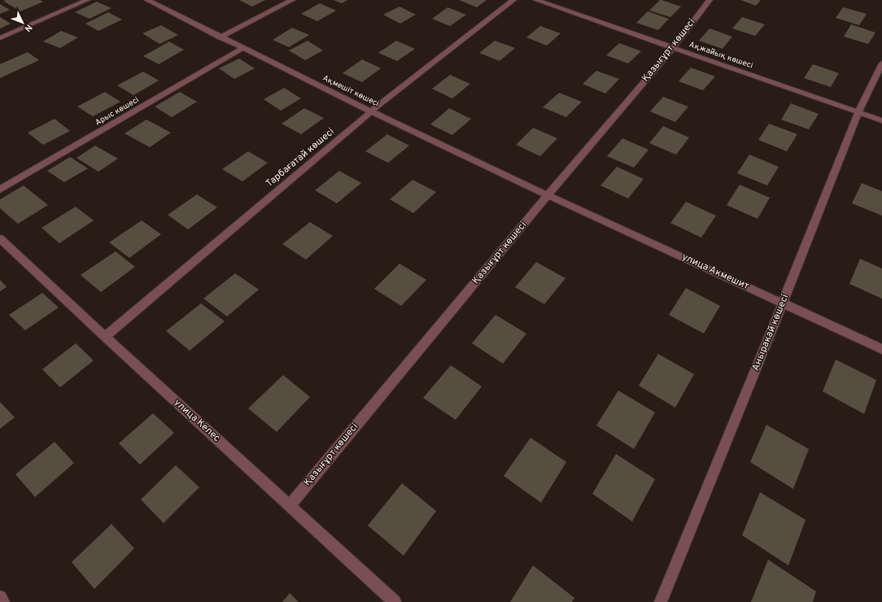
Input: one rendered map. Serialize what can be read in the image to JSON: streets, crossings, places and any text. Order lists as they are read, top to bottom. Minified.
{"streets":{"street":["Қазығұрт көшесі","Ақжайық көшесі","Ақмешіт көшесі","Арыс көшесі","Тарбағатай көшесі","улица Акмешит","Аныракай көшесі","улица Келеc"]},"crossings":[["Қазығұрт көшесі","Ақжайық көшесі"],["Қазығұрт көшесі","Ақмешіт көшесі"],["Қазығұрт көшесі","улица Акмешит"],["Қазығұрт көшесі","улица Келеc"],["Ақжайық көшесі","Аныракай көшесі"],["Ақмешіт көшесі","Арыс көшесі"],["Ақмешіт көшесі","Тарбағатай көшесі"],["Ақмешіт көшесі","улица Акмешит"],["Тарбағатай көшесі","улица Келеc"],["улица Акмешит","Аныракай көшесі"]],"north":"bottom right"}
